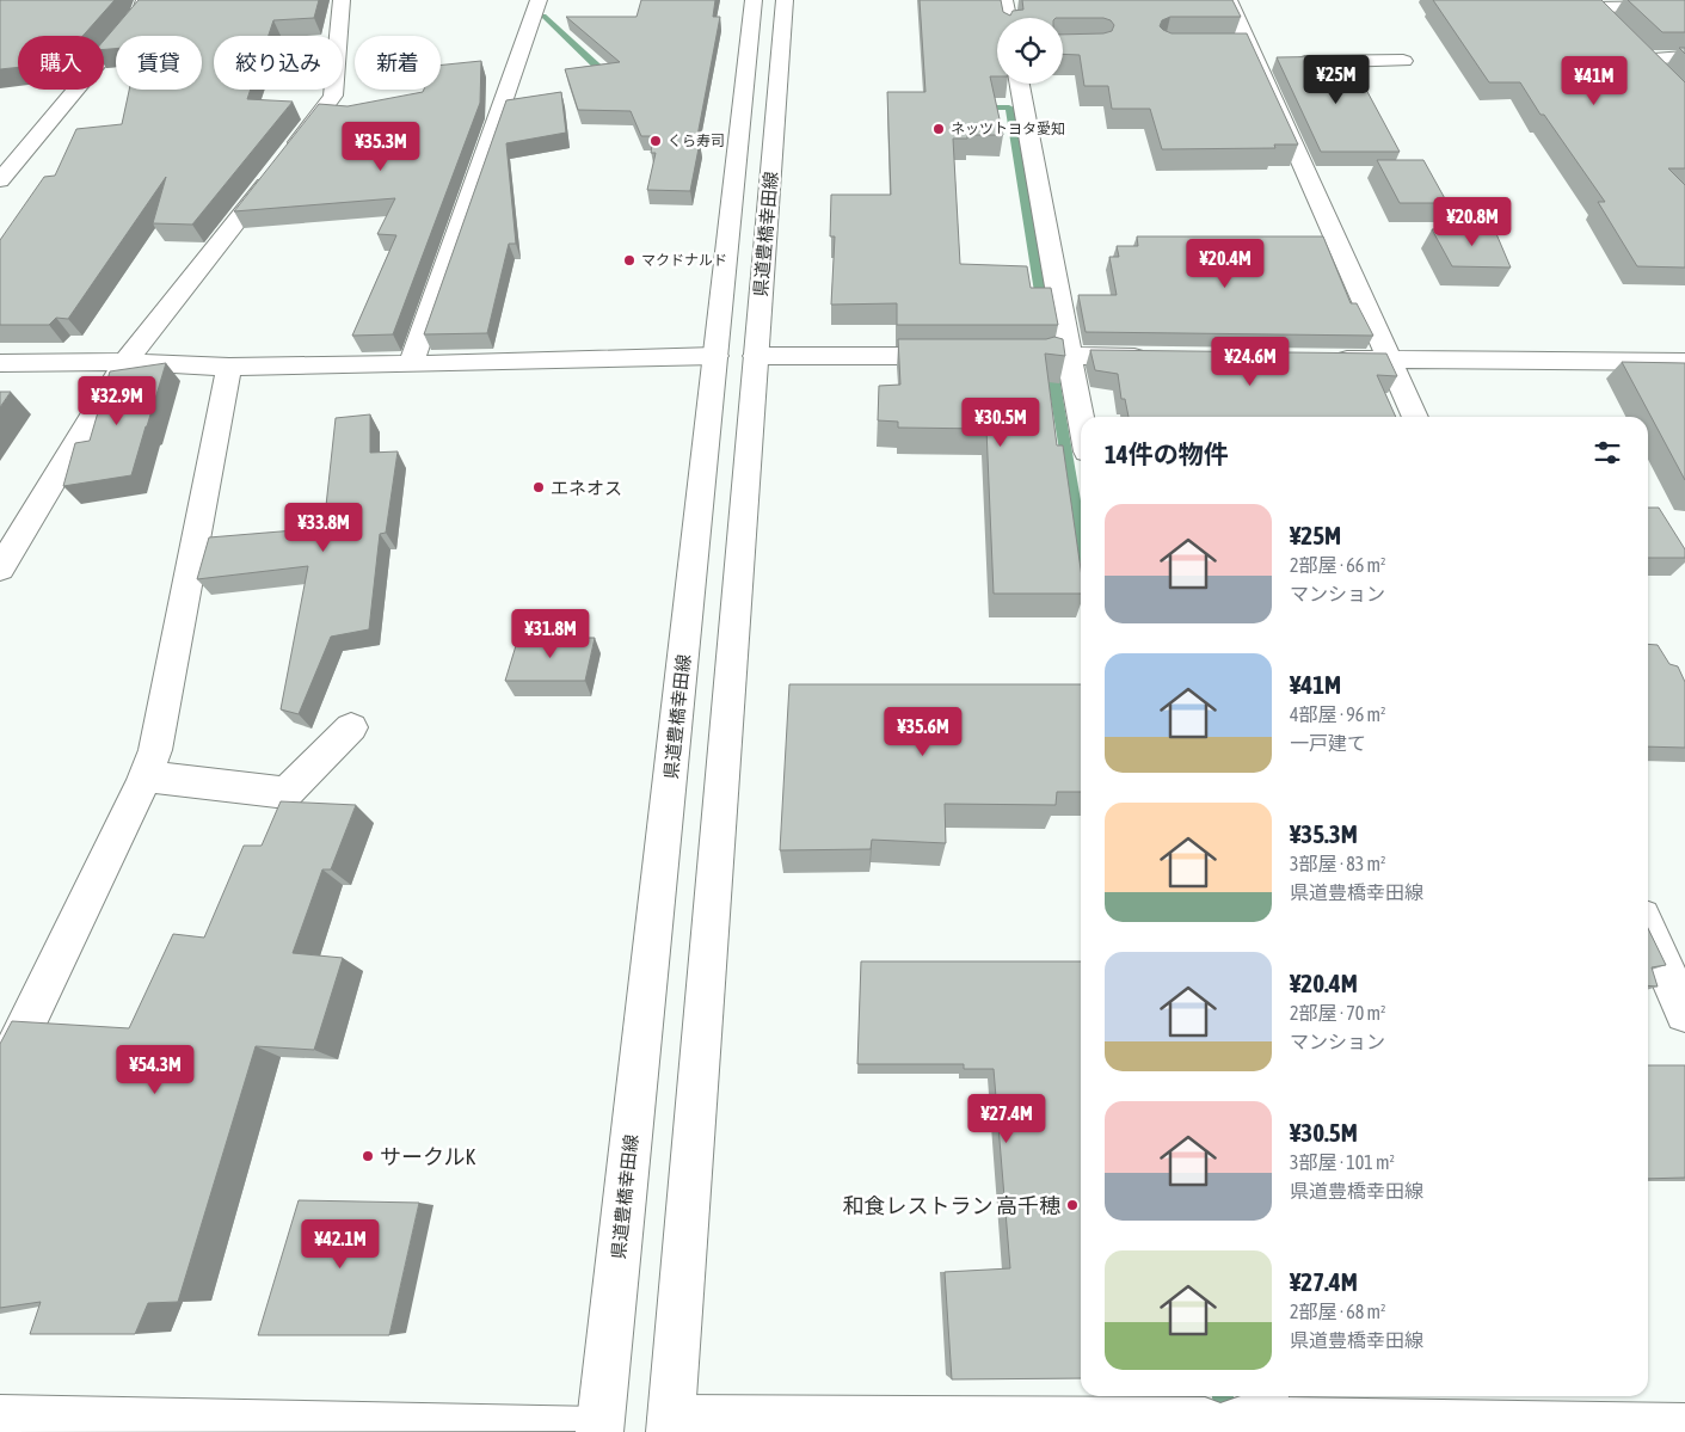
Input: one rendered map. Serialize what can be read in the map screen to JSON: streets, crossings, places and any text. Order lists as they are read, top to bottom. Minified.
{"streets":{"street":["県道豊橋幸田線"]},"places":["ネッツトヨタ愛知","くら寿司","マクドナルド","エネオス","サークルK","和食レストラン 高千穂"],"page":{"chip":["購入","賃貸","絞り込み","新着"],"price":["¥25M","¥41M","¥35.3M","¥20.8M","¥20.4M","¥24.6M","¥32.9M","¥30.5M","¥33.8M","¥31.8M","¥35.6M","¥54.3M","¥27.4M","¥42.1M"],"heading":"14件の物件","list":[{"name":"¥25M","note":"2部屋 · 66 m² · マンション"},{"name":"¥41M","note":"4部屋 · 96 m² · 一戸建て"},{"name":"¥35.3M","note":"3部屋 · 83 m² · 県道豊橋幸田線"},{"name":"¥20.4M","note":"2部屋 · 70 m² · マンション"},{"name":"¥30.5M","note":"3部屋 · 101 m² · 県道豊橋幸田線"},{"name":"¥27.4M","note":"2部屋 · 68 m² · 県道豊橋幸田線"}]}}
